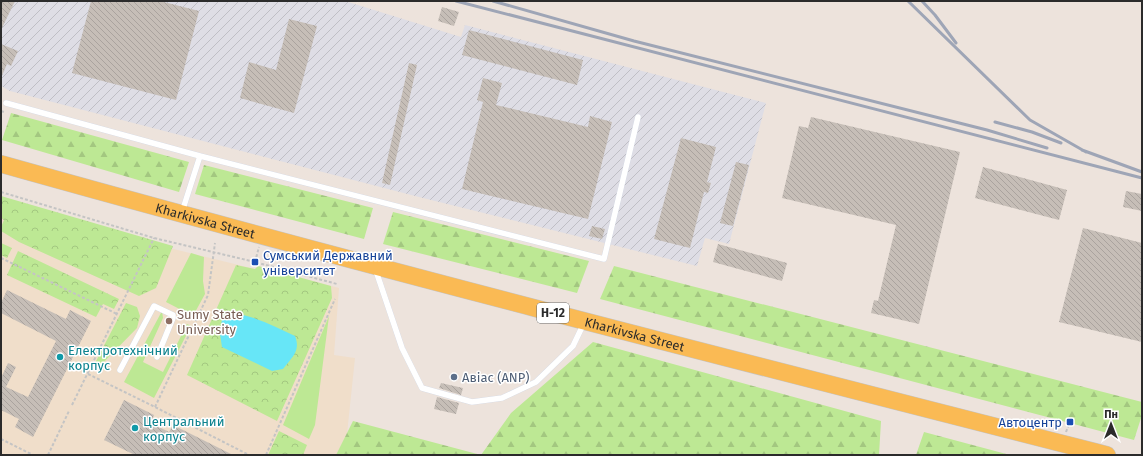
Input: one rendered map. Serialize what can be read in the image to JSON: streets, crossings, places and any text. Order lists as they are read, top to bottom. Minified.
{"streets":{"main road":["Kharkivska Street","Н-12"]},"places":{"transit":["Сумський Державний університет","Автоцентр"],"other":["Sumy State University","Електротехнічний корпус","Авіас (ANP)","Центральний корпус"]},"north":"top"}
